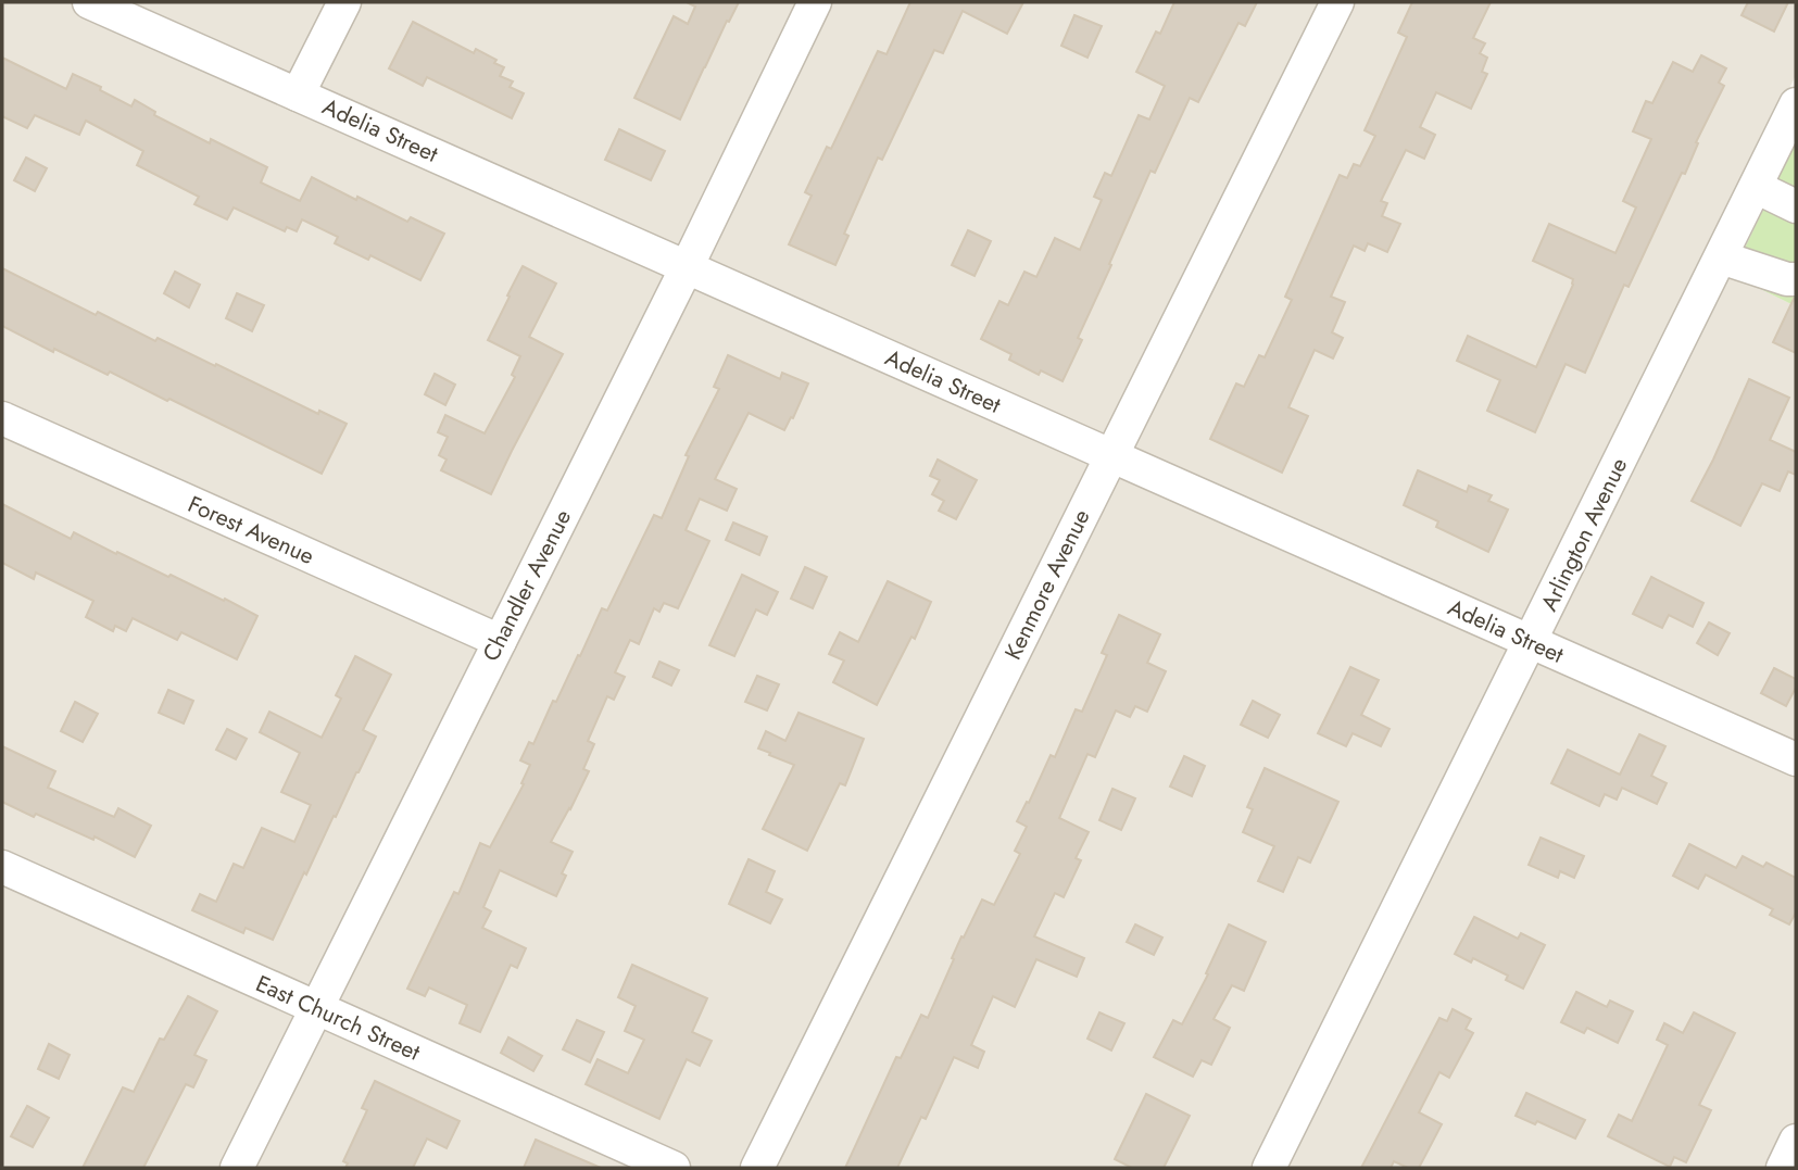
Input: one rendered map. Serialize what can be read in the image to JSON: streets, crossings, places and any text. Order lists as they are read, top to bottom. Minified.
{"streets":{"street":["Adelia Street","Forest Avenue","Arlington Avenue","Kenmore Avenue","Chandler Avenue","East Church Street"]},"crossings":[["Adelia Street","Arlington Avenue"],["Adelia Street","Kenmore Avenue"],["Adelia Street","Chandler Avenue"],["Forest Avenue","Chandler Avenue"],["Chandler Avenue","East Church Street"]]}
